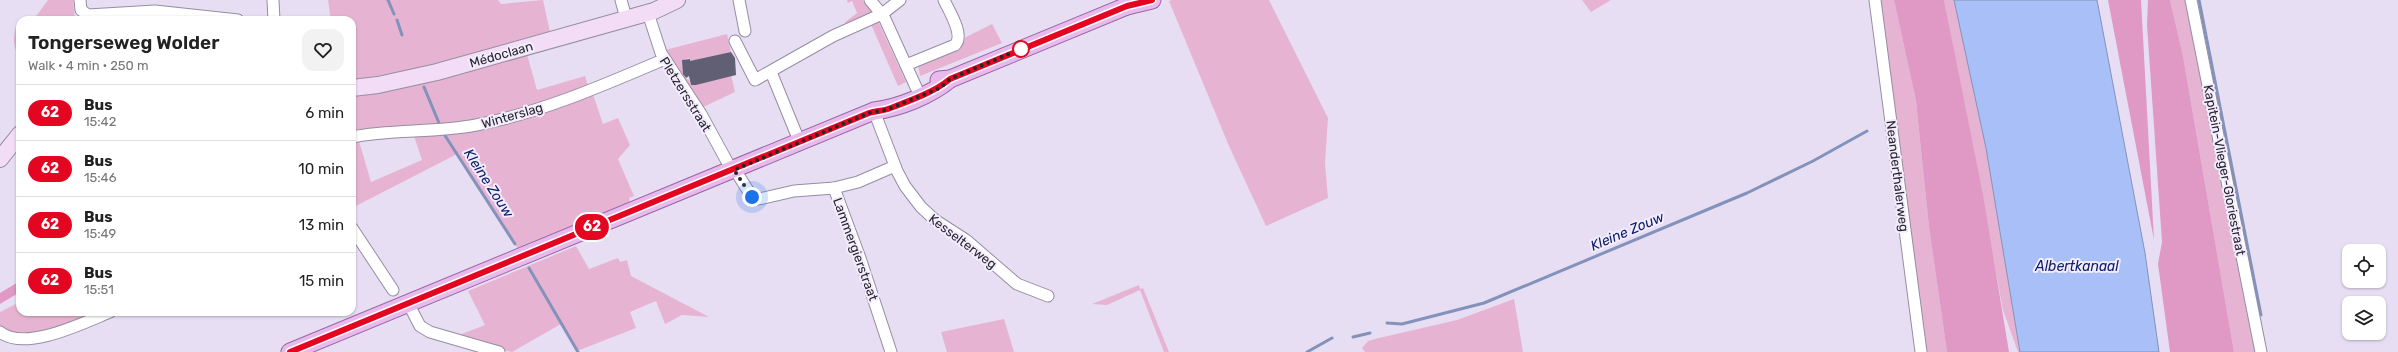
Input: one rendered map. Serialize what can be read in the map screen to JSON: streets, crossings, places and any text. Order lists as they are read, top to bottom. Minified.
{"streets":{"street":["Médoclaan","Pletzersstraat","Winterslag","Kapitein-Vlieger-Gloriestraat","Neanderthalerweg","Kesselterweg","Lammergierstraat"]},"crossings":[["Médoclaan","Pletzersstraat"],["Pletzersstraat","Winterslag"],["Pletzersstraat","Lammergierstraat"]],"water":["Kleine Zouw","Albertkanaal"],"lines":["bus line 62"],"page":{"on_map":"62","heading":["Tongerseweg Wolder","Walk · 4 min · 250 m"],"list":[{"mark":"62","name":"Bus","note":"15:42","value":"6 min"},{"mark":"62","name":"Bus","note":"15:46","value":"10 min"},{"mark":"62","name":"Bus","note":"15:49","value":"13 min"},{"mark":"62","name":"Bus","note":"15:51","value":"15 min"}]}}
